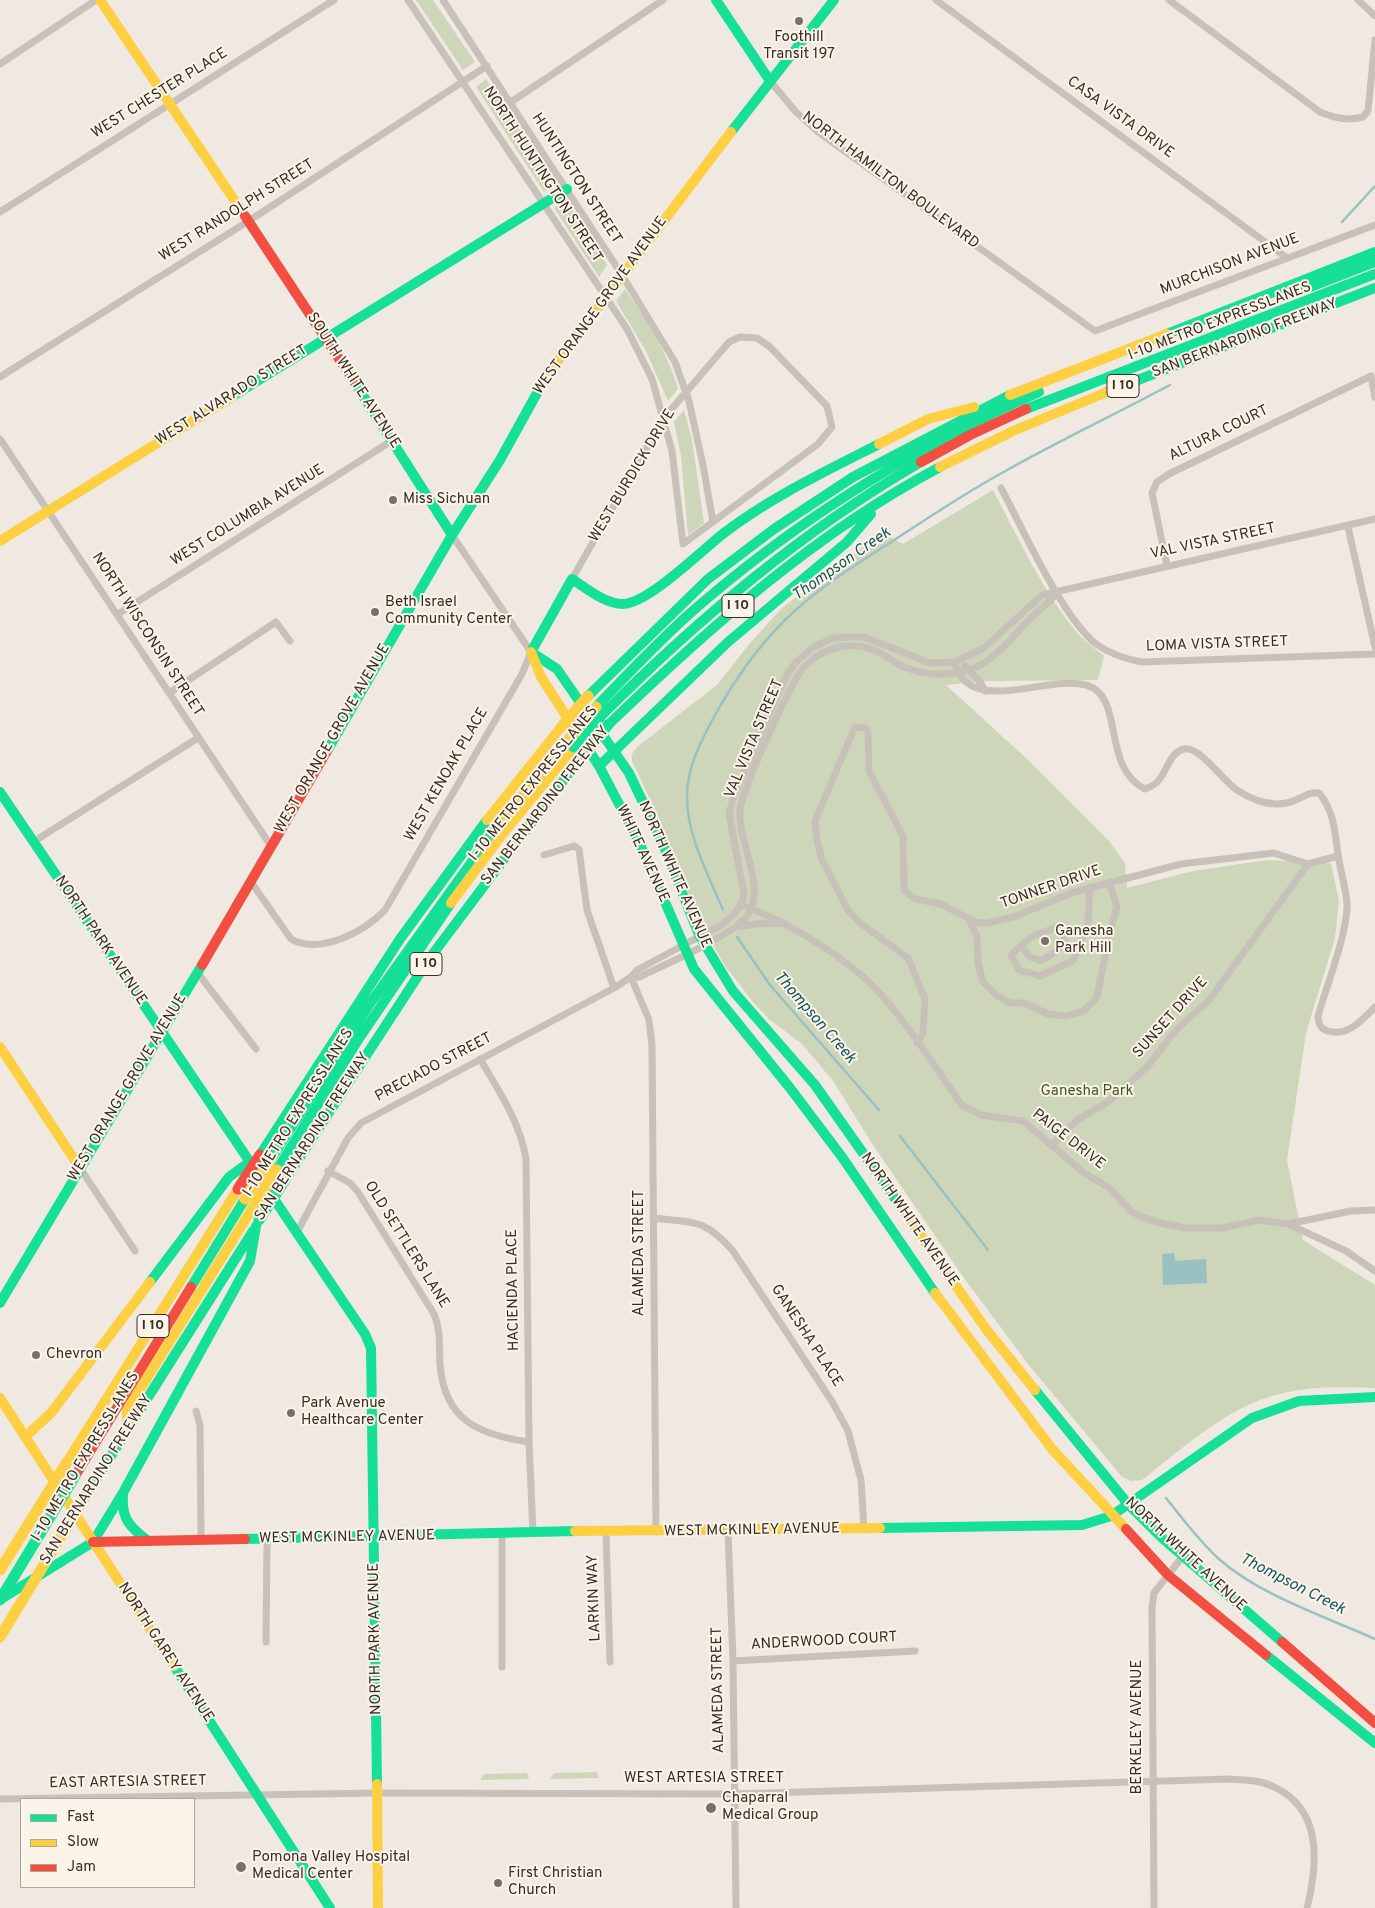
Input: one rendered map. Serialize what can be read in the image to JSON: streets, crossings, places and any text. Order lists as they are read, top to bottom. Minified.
{"streets":{"main road":["NORTH HAMILTON BOULEVARD","WEST ORANGE GROVE AVENUE","I-10 METRO EXPRESSLANES","SAN BERNARDINO FREEWAY","SOUTH WHITE AVENUE","I 10","WEST ALVARADO STREET","WEST BURDICK DRIVE","WHITE AVENUE","NORTH WHITE AVENUE","NORTH PARK AVENUE","WEST MCKINLEY AVENUE","NORTH GAREY AVENUE"],"street":["WEST CHESTER PLACE","CASA VISTA DRIVE","NORTH HUNTINGTON STREET","HUNTINGTON STREET","WEST RANDOLPH STREET","MURCHISON AVENUE","ALTURA COURT","WEST COLUMBIA AVENUE","VAL VISTA STREET","NORTH WISCONSIN STREET","LOMA VISTA STREET","WEST KENOAK PLACE","TONNER DRIVE","SUNSET DRIVE","PRECIADO STREET","PAIGE DRIVE","OLD SETTLERS LANE","ALAMEDA STREET","HACIENDA PLACE","GANESHA PLACE","LARKIN WAY","ANDERWOOD COURT","BERKELEY AVENUE","WEST ARTESIA STREET","EAST ARTESIA STREET"]},"crossings":[["WEST CHESTER PLACE","SOUTH WHITE AVENUE"],["CASA VISTA DRIVE","MURCHISON AVENUE"],["NORTH HUNTINGTON STREET","WEST RANDOLPH STREET"],["NORTH HUNTINGTON STREET","WEST ORANGE GROVE AVENUE"],["NORTH HUNTINGTON STREET","WEST ALVARADO STREET"],["NORTH HUNTINGTON STREET","WEST BURDICK DRIVE"],["HUNTINGTON STREET","WEST RANDOLPH STREET"],["HUNTINGTON STREET","WEST ORANGE GROVE AVENUE"],["HUNTINGTON STREET","WEST ALVARADO STREET"],["HUNTINGTON STREET","WEST BURDICK DRIVE"],["NORTH HAMILTON BOULEVARD","MURCHISON AVENUE"],["NORTH HAMILTON BOULEVARD","WEST ORANGE GROVE AVENUE"],["WEST RANDOLPH STREET","SOUTH WHITE AVENUE"],["WEST ORANGE GROVE AVENUE","SOUTH WHITE AVENUE"],["WEST ORANGE GROVE AVENUE","NORTH WISCONSIN STREET"],["WEST ORANGE GROVE AVENUE","WEST KENOAK PLACE"],["WEST ORANGE GROVE AVENUE","NORTH PARK AVENUE"],["I-10 METRO EXPRESSLANES","SAN BERNARDINO FREEWAY"],["I-10 METRO EXPRESSLANES","I 10"],["SOUTH WHITE AVENUE","WEST ALVARADO STREET"],["SOUTH WHITE AVENUE","WEST BURDICK DRIVE"],["SOUTH WHITE AVENUE","WEST COLUMBIA AVENUE"],["SOUTH WHITE AVENUE","WEST KENOAK PLACE"],["SOUTH WHITE AVENUE","WHITE AVENUE"],["SOUTH WHITE AVENUE","NORTH WHITE AVENUE"],["WEST ALVARADO STREET","NORTH WISCONSIN STREET"],["ALTURA COURT","VAL VISTA STREET"],["WEST BURDICK DRIVE","WEST KENOAK PLACE"],["WEST BURDICK DRIVE","NORTH WHITE AVENUE"],["WEST COLUMBIA AVENUE","NORTH WISCONSIN STREET"],["VAL VISTA STREET","LOMA VISTA STREET"],["VAL VISTA STREET","PAIGE DRIVE"],["WEST KENOAK PLACE","NORTH WHITE AVENUE"],["WHITE AVENUE","NORTH WHITE AVENUE"],["WHITE AVENUE","PRECIADO STREET"],["NORTH WHITE AVENUE","PRECIADO STREET"],["NORTH WHITE AVENUE","WEST MCKINLEY AVENUE"],["NORTH WHITE AVENUE","BERKELEY AVENUE"],["TONNER DRIVE","SUNSET DRIVE"],["TONNER DRIVE","PAIGE DRIVE"],["NORTH PARK AVENUE","PRECIADO STREET"],["NORTH PARK AVENUE","WEST MCKINLEY AVENUE"],["NORTH PARK AVENUE","WEST ARTESIA STREET"],["SUNSET DRIVE","PAIGE DRIVE"],["PRECIADO STREET","OLD SETTLERS LANE"],["PRECIADO STREET","ALAMEDA STREET"],["PRECIADO STREET","HACIENDA PLACE"],["OLD SETTLERS LANE","HACIENDA PLACE"],["ALAMEDA STREET","GANESHA PLACE"],["ALAMEDA STREET","WEST MCKINLEY AVENUE"],["ALAMEDA STREET","ANDERWOOD COURT"],["ALAMEDA STREET","WEST ARTESIA STREET"],["HACIENDA PLACE","WEST MCKINLEY AVENUE"],["GANESHA PLACE","WEST MCKINLEY AVENUE"],["WEST MCKINLEY AVENUE","LARKIN WAY"],["WEST MCKINLEY AVENUE","NORTH GAREY AVENUE"],["NORTH GAREY AVENUE","WEST ARTESIA STREET"],["NORTH GAREY AVENUE","EAST ARTESIA STREET"],["BERKELEY AVENUE","WEST ARTESIA STREET"],["WEST ARTESIA STREET","EAST ARTESIA STREET"]],"water":["Thompson Creek"],"parks":["Ganesha Park"],"places":["Foothill Transit 197","Miss Sichuan","Beth Israel Community Center","Ganesha Park Hill","Chevron","Park Avenue Healthcare Center","Chaparral Medical Group","Pomona Valley Hospital Medical Center","First Christian Church"],"legend":["Fast","Slow","Jam"]}
